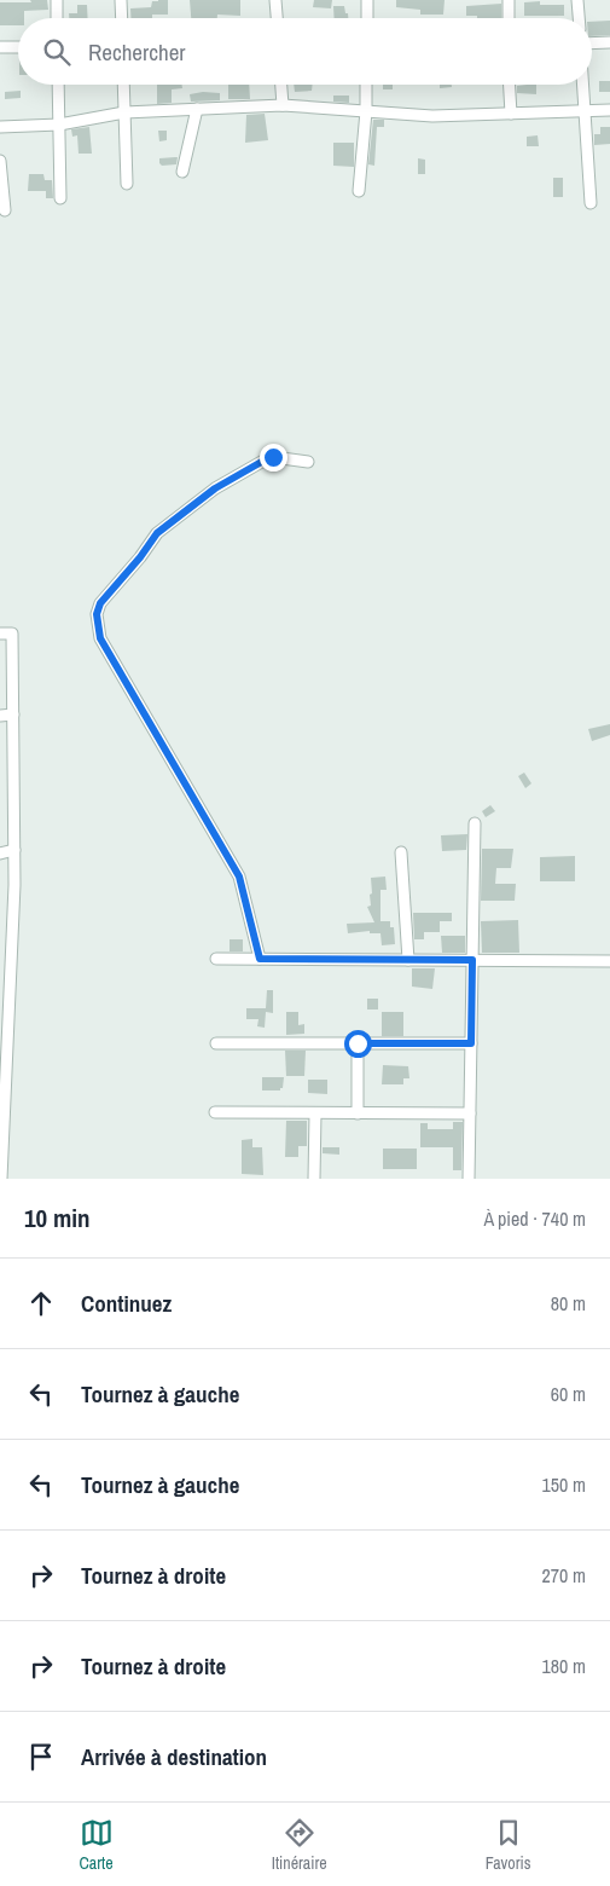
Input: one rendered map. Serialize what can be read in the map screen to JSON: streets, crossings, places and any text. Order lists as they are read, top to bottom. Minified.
{"page":{"search":"Rechercher","heading":["10 min","À pied · 740 m"],"list":[["Continuez","80 m"],["Tournez à gauche","60 m"],["Tournez à gauche","150 m"],["Tournez à droite","270 m"],["Tournez à droite","180 m"],"Arrivée à destination"],"nav":["Carte","Itinéraire","Favoris"]}}
